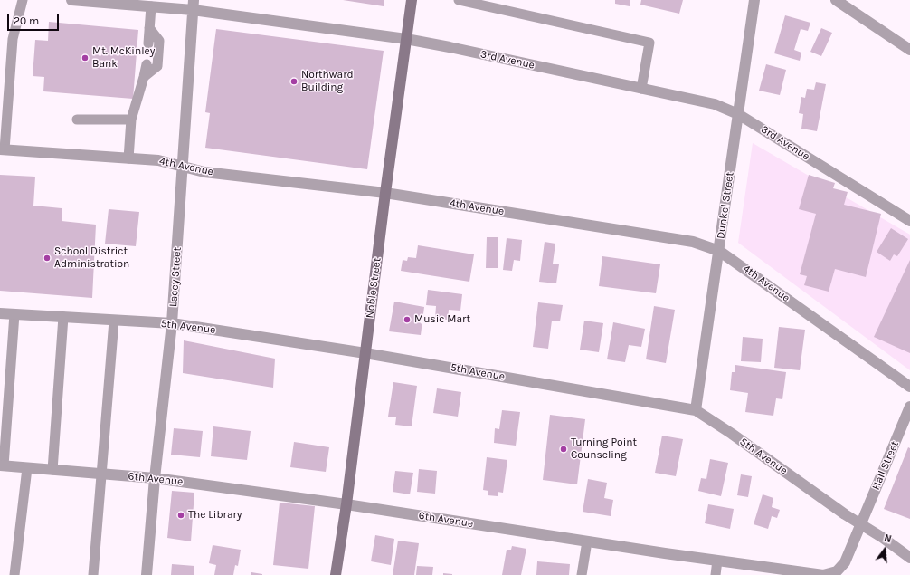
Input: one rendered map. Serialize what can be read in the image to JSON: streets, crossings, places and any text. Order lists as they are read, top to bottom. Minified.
{"streets":{"street":["3rd Avenue","4th Avenue","Dunkel Street","Lacey Street","Noble Street","5th Avenue","Hall Street","6th Avenue"]},"crossings":[["3rd Avenue","Dunkel Street"],["3rd Avenue","Lacey Street"],["3rd Avenue","Noble Street"],["4th Avenue","Dunkel Street"],["4th Avenue","Lacey Street"],["4th Avenue","Noble Street"],["Dunkel Street","5th Avenue"],["Lacey Street","5th Avenue"],["Lacey Street","6th Avenue"],["Noble Street","5th Avenue"],["Noble Street","6th Avenue"],["5th Avenue","Hall Street"],["5th Avenue","6th Avenue"],["Hall Street","6th Avenue"]],"places":["Mt. McKinley Bank","Northward Building","School District Administration","Music Mart","Turning Point Counseling","The Library"],"scale_bar":"20 m","north":"top"}
